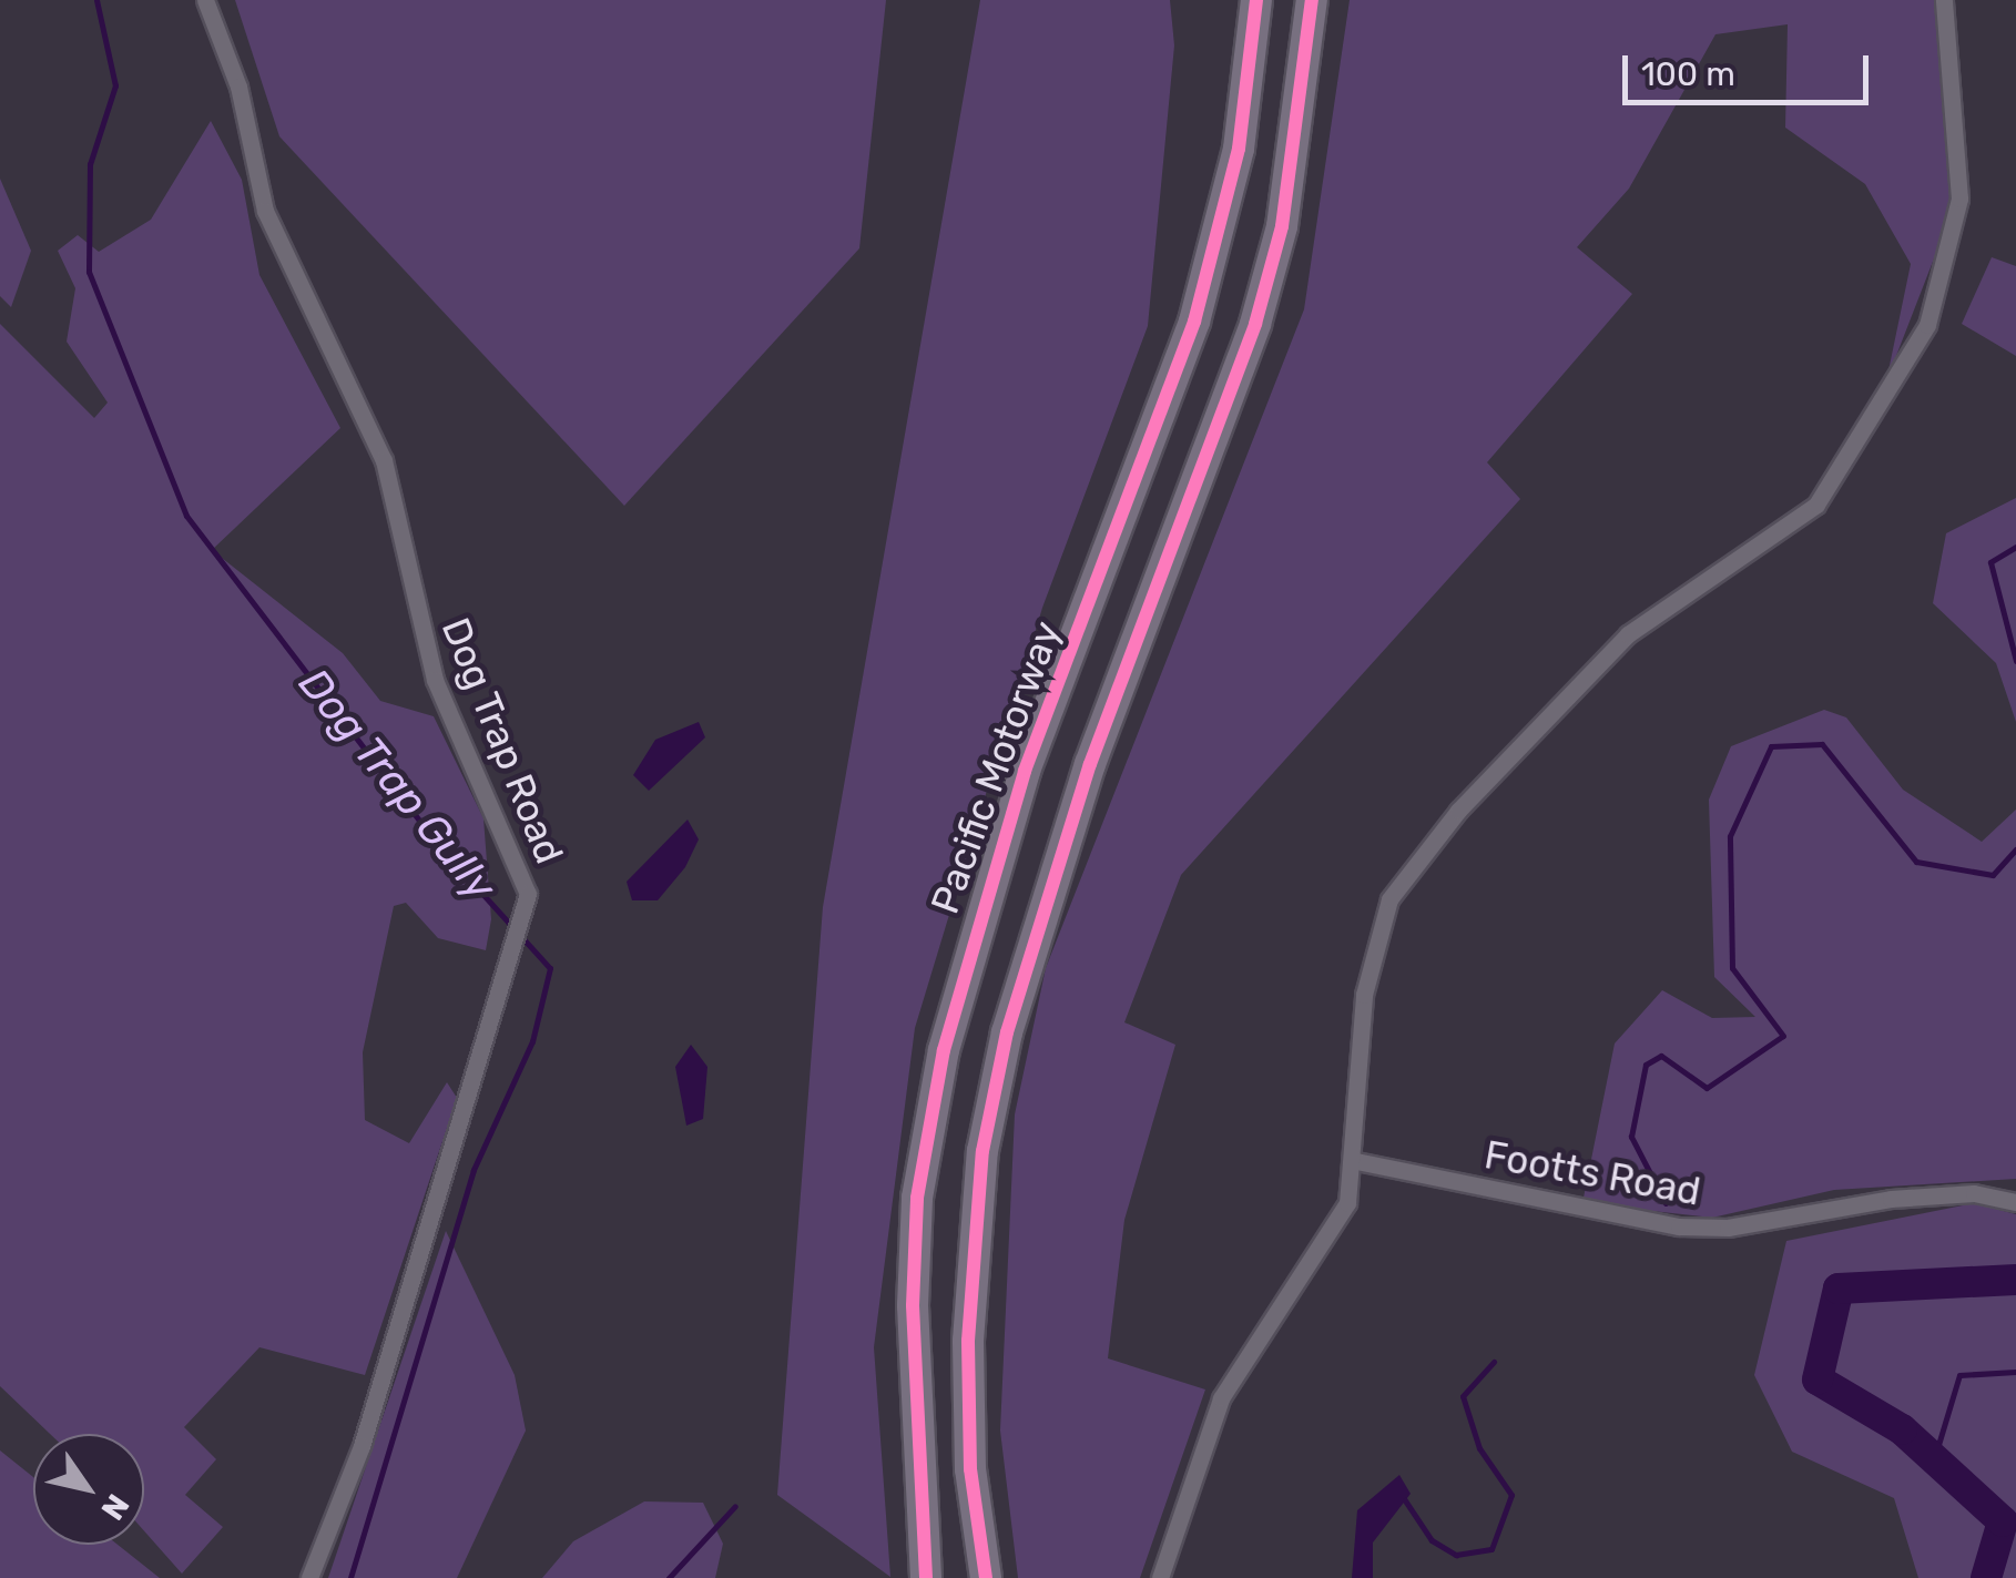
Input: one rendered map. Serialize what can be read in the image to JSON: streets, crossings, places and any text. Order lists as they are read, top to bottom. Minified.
{"streets":{"highway":["Pacific Motorway"],"street":["Dog Trap Road","Footts Road"]},"water":["Dog Trap Gully"],"scale_bar":"100 m","north":"bottom right"}
